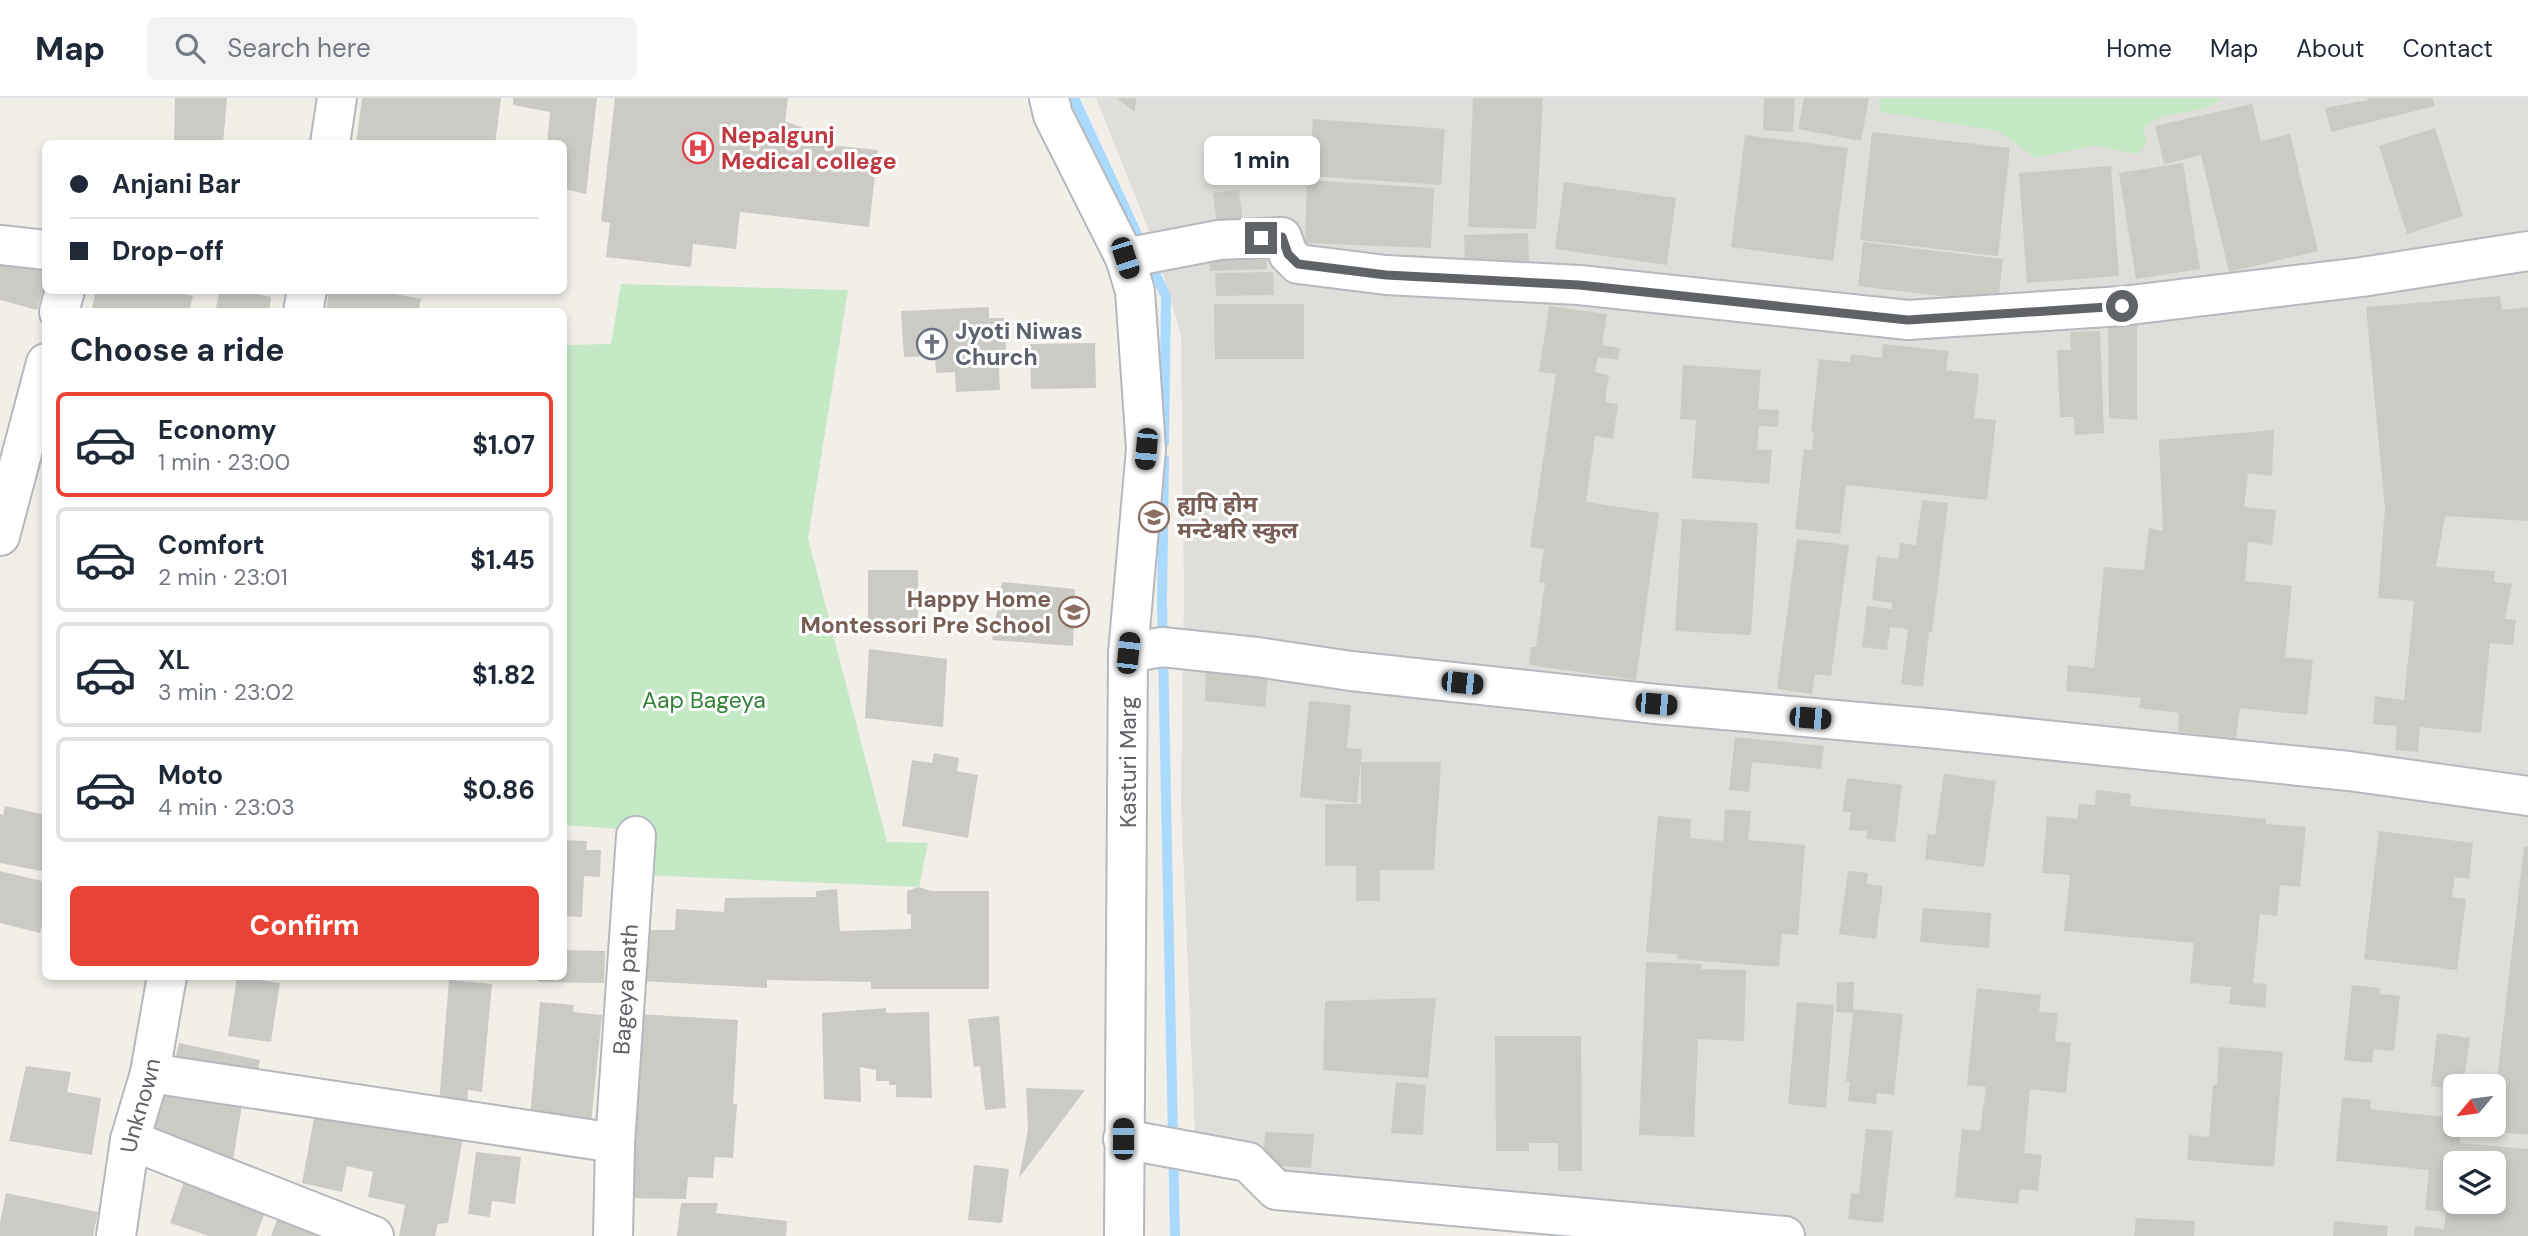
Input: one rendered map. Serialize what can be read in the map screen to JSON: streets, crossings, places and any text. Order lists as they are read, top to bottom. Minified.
{"streets":{"street":["Kasturi Marg","Bageya path","Unknown"]},"parks":["Aap Bageya"],"places":{"hospital":["Nepalgunj Medical college"],"church":["Jyoti Niwas Church"],"school or university":["ह्यपि हाेम मन्टेश्वरि स्कुल","Happy Home Montessori Pre School"]},"north":"bottom left","page":{"header":"Map","search":"Search here","nav":["Home","Map","About","Contact"],"bubble":"1 min","banner":["Anjani Bar","Drop-off"],"heading":"Choose a ride","list":[{"name":"Economy","note":"1 min · 23:00","value":"$1.07"},{"name":"Comfort","note":"2 min · 23:01","value":"$1.45"},{"name":"XL","note":"3 min · 23:02","value":"$1.82"},{"name":"Moto","note":"4 min · 23:03","value":"$0.86"}],"buttons":"Confirm"}}
